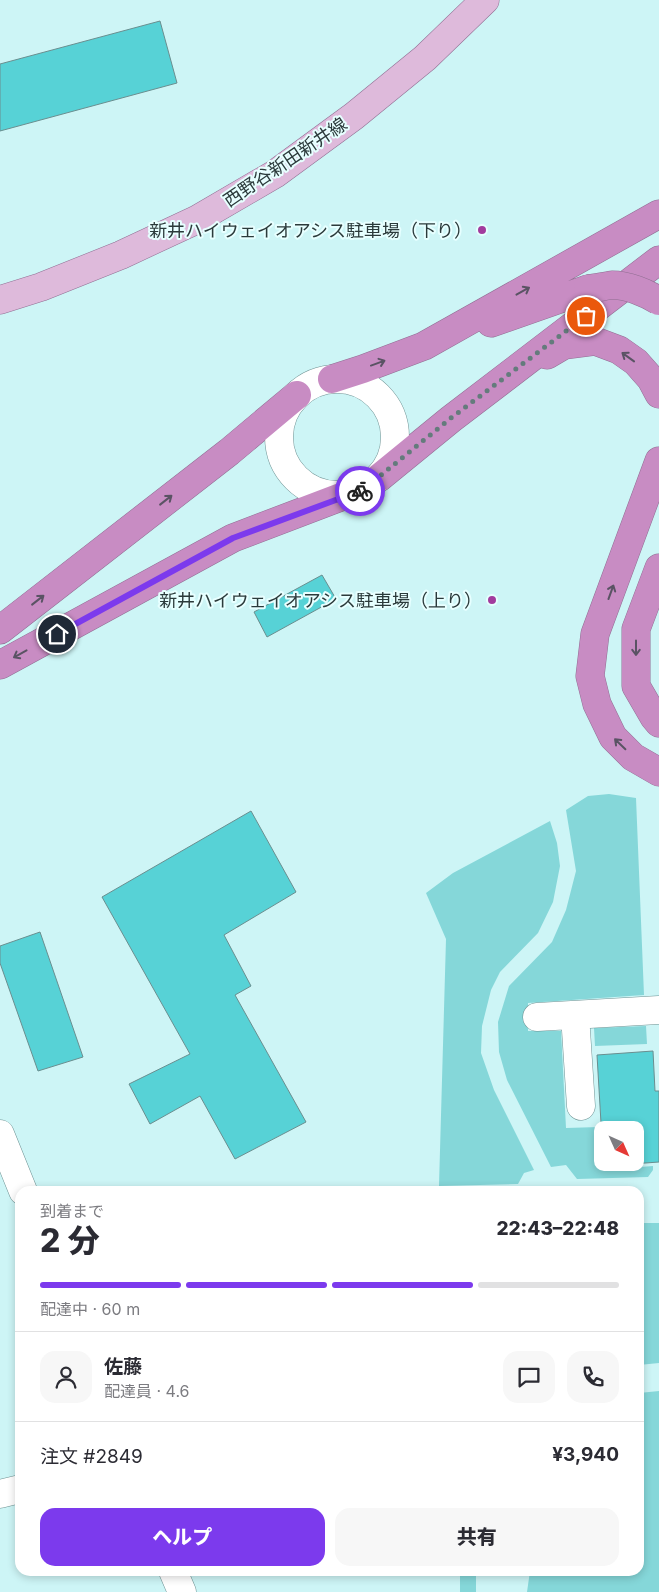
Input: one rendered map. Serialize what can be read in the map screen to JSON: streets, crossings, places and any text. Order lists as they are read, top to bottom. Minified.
{"streets":{"main road":["西野谷新田新井線"]},"places":["新井ハイウェイオアシス駐車場（下り）","新井ハイウェイオアシス駐車場（上り）"],"north":"bottom right","page":{"heading":["2 分","到着まで","22:43–22:48"],"panel":["佐藤","配達員 · 4.6","注文 #2849","¥3,940"],"bar":"配達中 · 60 m","buttons":["ヘルプ","共有"]}}
